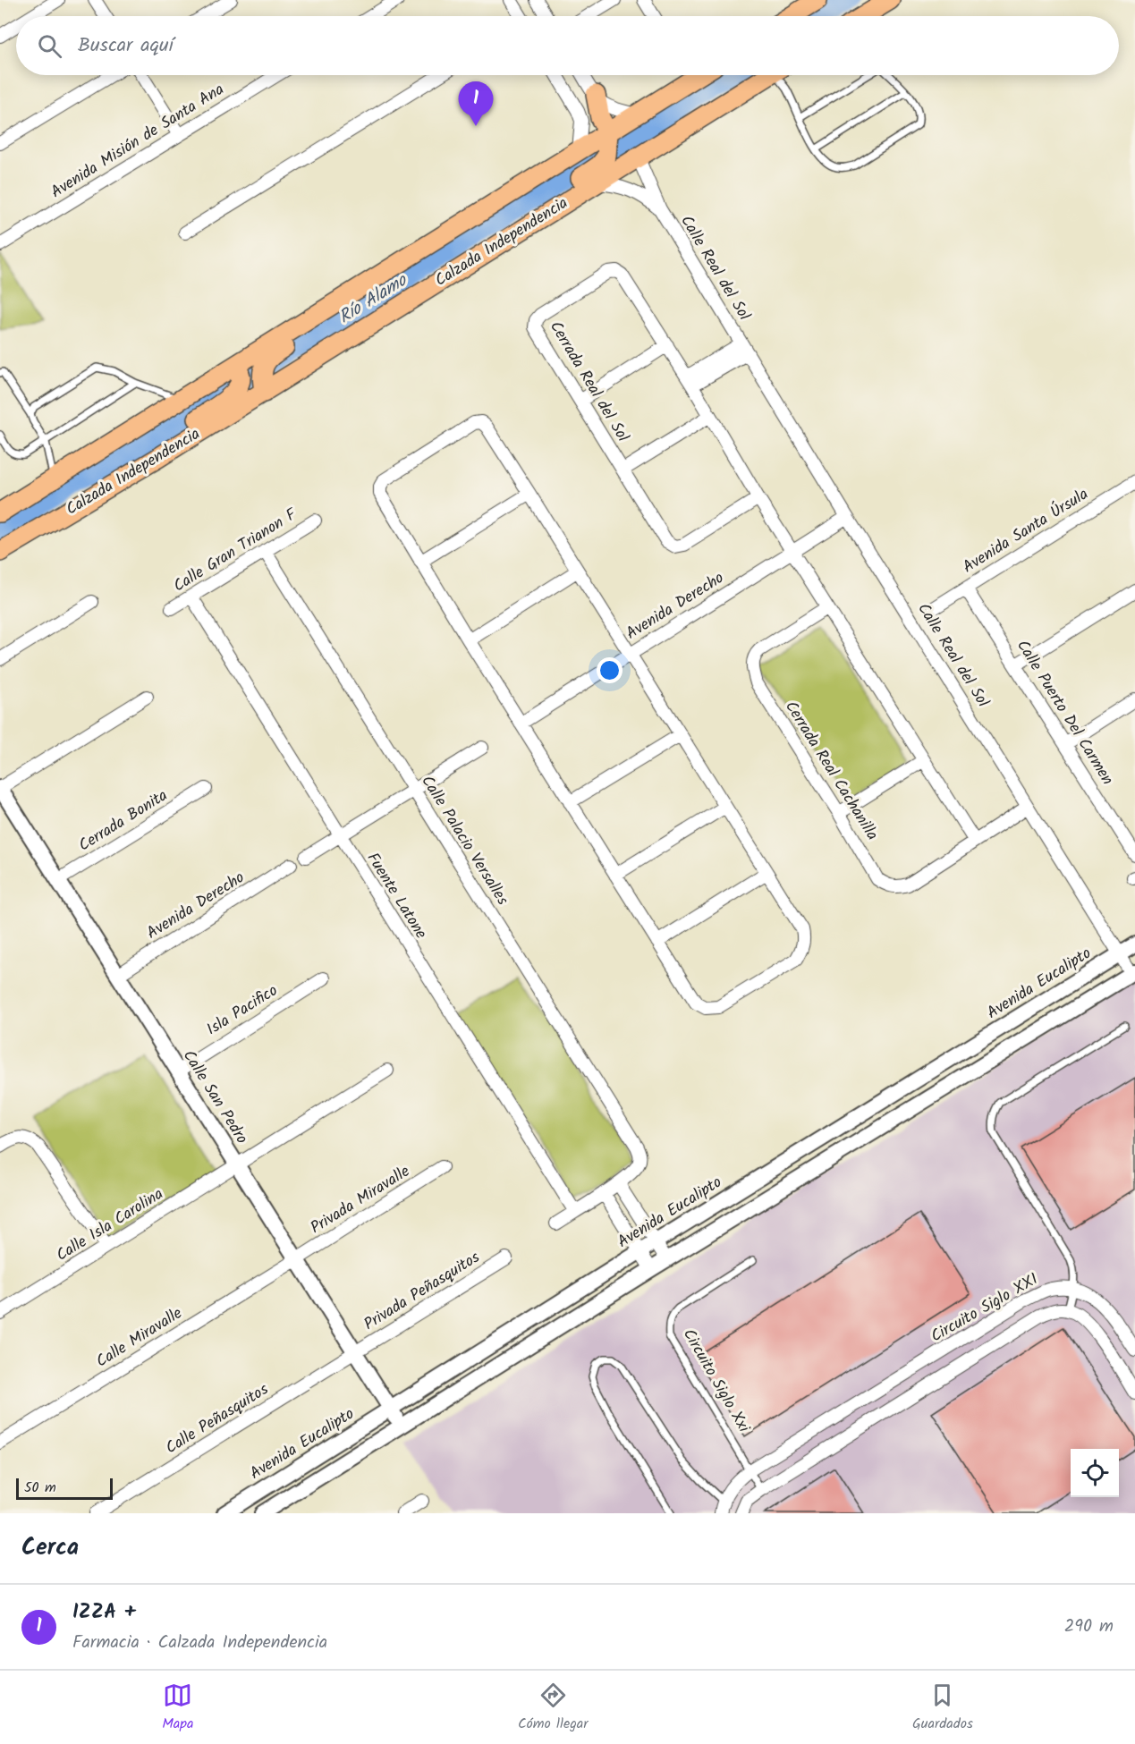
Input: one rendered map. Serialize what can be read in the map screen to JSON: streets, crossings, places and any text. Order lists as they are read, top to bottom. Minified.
{"streets":{"main road":["Calzada Independencia"],"street":["Avenida Misión de Santa Ana","Calle Real del Sol","Cerrada Real del Sol","Avenida Santa Úrsula","Calle Gran Trianon F","Avenida Derecho","Calle Puerto Del Carmen","Cerrada Real Cachanilla","Cerrada Bonita","Calle Palacio Versalles","Fuente Latone","Avenida Eucalipto","Isla Pacifico","Calle San Pedro","Privada Miravalle","Calle Isla Carolina","Privada Peñasquitos","Circuito Siglo XXI","Calle Miravalle","Calle Peñasquitos"],"lane":["Circuito Siglo Xxi"]},"crossings":[["Calzada Independencia","Calle Real del Sol"],["Calle Real del Sol","Cerrada Real del Sol"],["Calle Real del Sol","Avenida Derecho"],["Calle Real del Sol","Cerrada Real Cachanilla"],["Calle Real del Sol","Avenida Eucalipto"],["Cerrada Real del Sol","Avenida Derecho"],["Avenida Santa Úrsula","Calle Puerto Del Carmen"],["Calle Gran Trianon F","Calle Palacio Versalles"],["Calle Gran Trianon F","Fuente Latone"],["Avenida Derecho","Calle San Pedro"],["Cerrada Bonita","Calle San Pedro"],["Avenida Eucalipto","Calle San Pedro"],["Isla Pacifico","Calle San Pedro"],["Calle San Pedro","Privada Miravalle"],["Calle San Pedro","Calle Isla Carolina"],["Calle San Pedro","Privada Peñasquitos"],["Calle San Pedro","Calle Miravalle"],["Calle San Pedro","Calle Peñasquitos"],["Privada Miravalle","Calle Miravalle"],["Privada Peñasquitos","Calle Peñasquitos"],["Circuito Siglo XXI","Circuito Siglo Xxi"]],"water":["Río Alamo"],"scale_bar":"50 m","page":{"search":"Buscar aquí","pins":"1","scale":"50 m","heading":"Cerca","list":[{"mark":"1","name":"IZZA +","note":"Farmacia · Calzada Independencia","value":"290 m"}],"nav":["Mapa","Cómo llegar","Guardados"]}}
